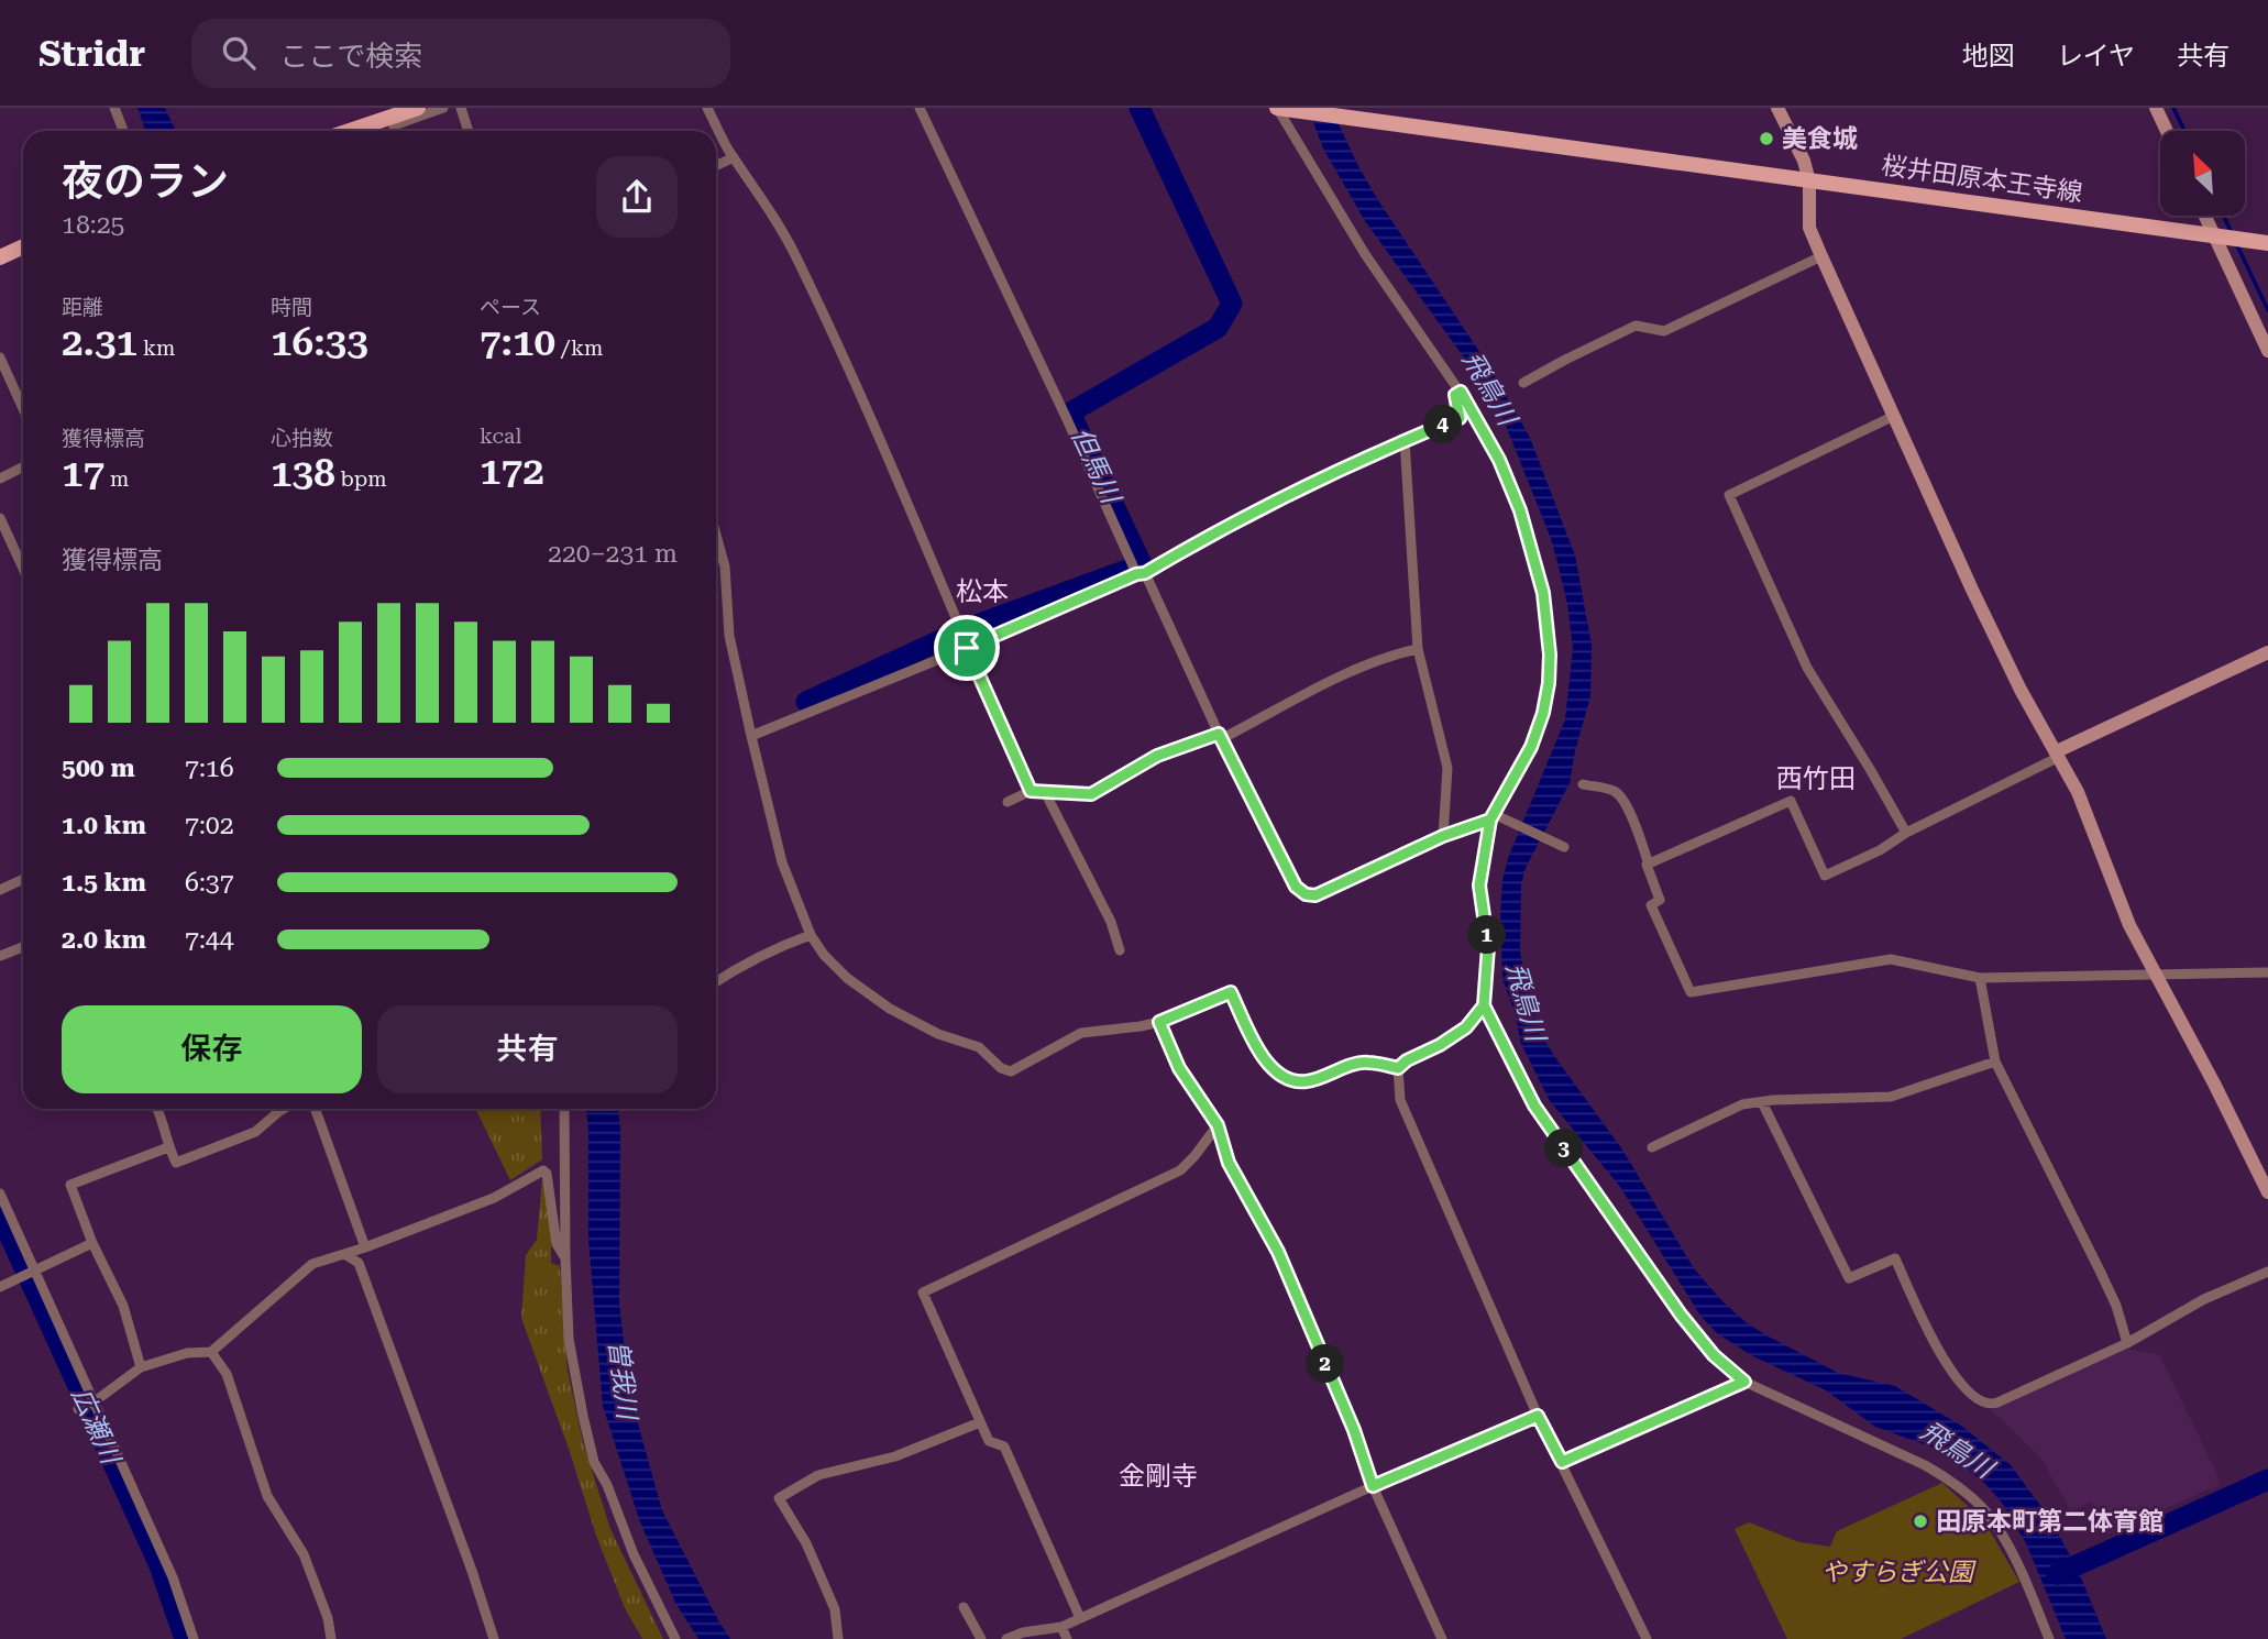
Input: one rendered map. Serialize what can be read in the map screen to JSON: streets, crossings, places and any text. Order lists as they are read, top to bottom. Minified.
{"streets":{"main road":["桜井田原本王寺線"]},"districts":["松本","西竹田","金剛寺"],"water":["飛鳥川","但馬川","曽我川","広瀬川"],"parks":["やすらぎ公園"],"places":["美食城","田原本町第二体育館"],"north":"top left","page":{"header":"Stridr","search":"ここで検索","nav":["地図","レイヤ","共有"],"heading":["夜のラン","18:25"],"stats":[["距離","2.31 km"],["時間","16:33"],["ペース","7:10 /km"],["獲得標高","17 m"],["心拍数","138 bpm"],["kcal","172"]],"pins":["4","1","3","2"],"chart":["獲得標高","220–231 m"],"list":[{"name":"500 m","note":"7:16"},{"name":"1.0 km","note":"7:02"},{"name":"1.5 km","note":"6:37"},{"name":"2.0 km","note":"7:44"}],"buttons":["保存","共有"]}}
